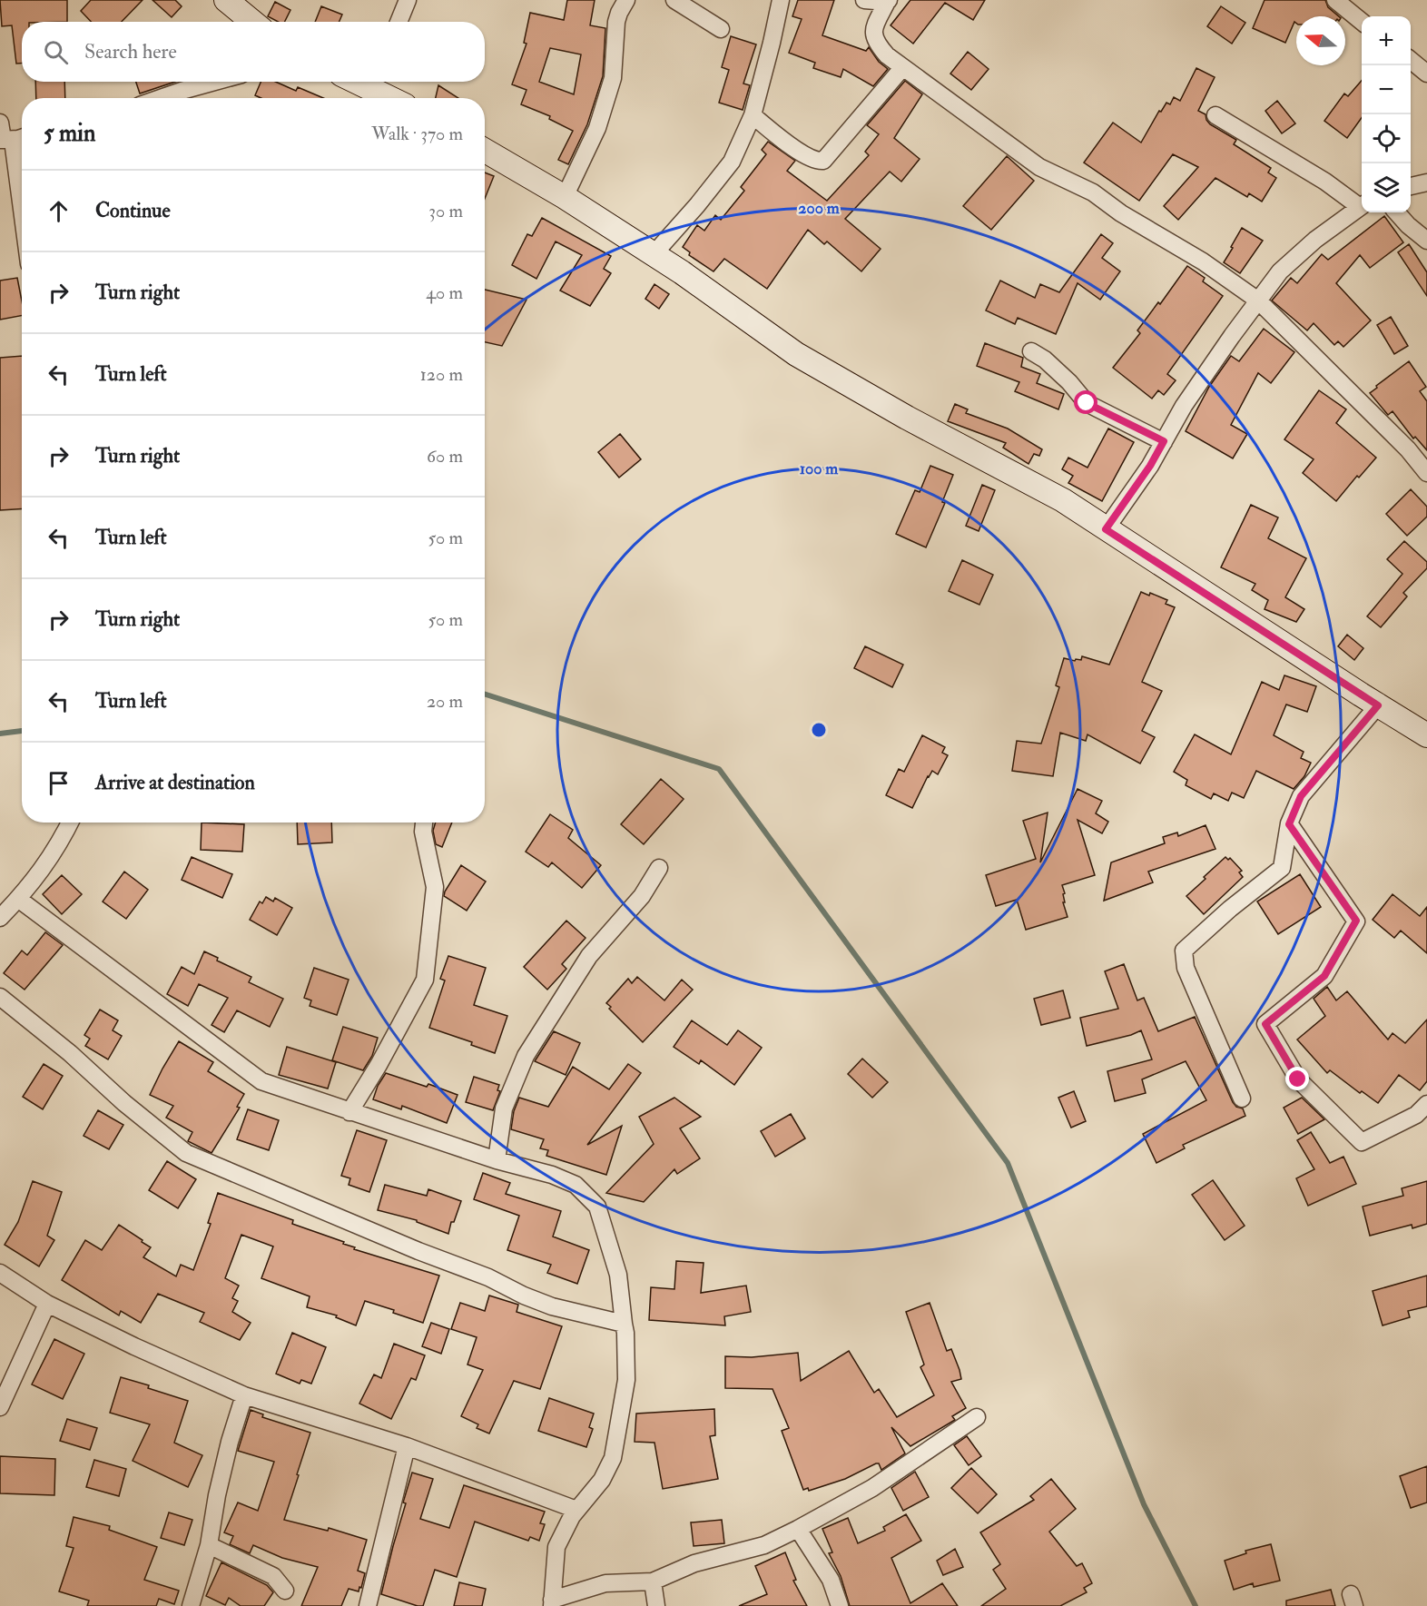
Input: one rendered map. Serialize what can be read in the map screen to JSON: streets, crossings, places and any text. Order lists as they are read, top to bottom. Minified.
{"north":"left","page":{"map_buttons":["+","−"],"search":"Search here","heading":["5 min","Walk · 370 m"],"list":[["Continue","30 m"],["Turn right","40 m"],["Turn left","120 m"],["Turn right","60 m"],["Turn left","50 m"],["Turn right","50 m"],["Turn left","20 m"],"Arrive at destination"]},"rings":["200 m","100 m"]}
